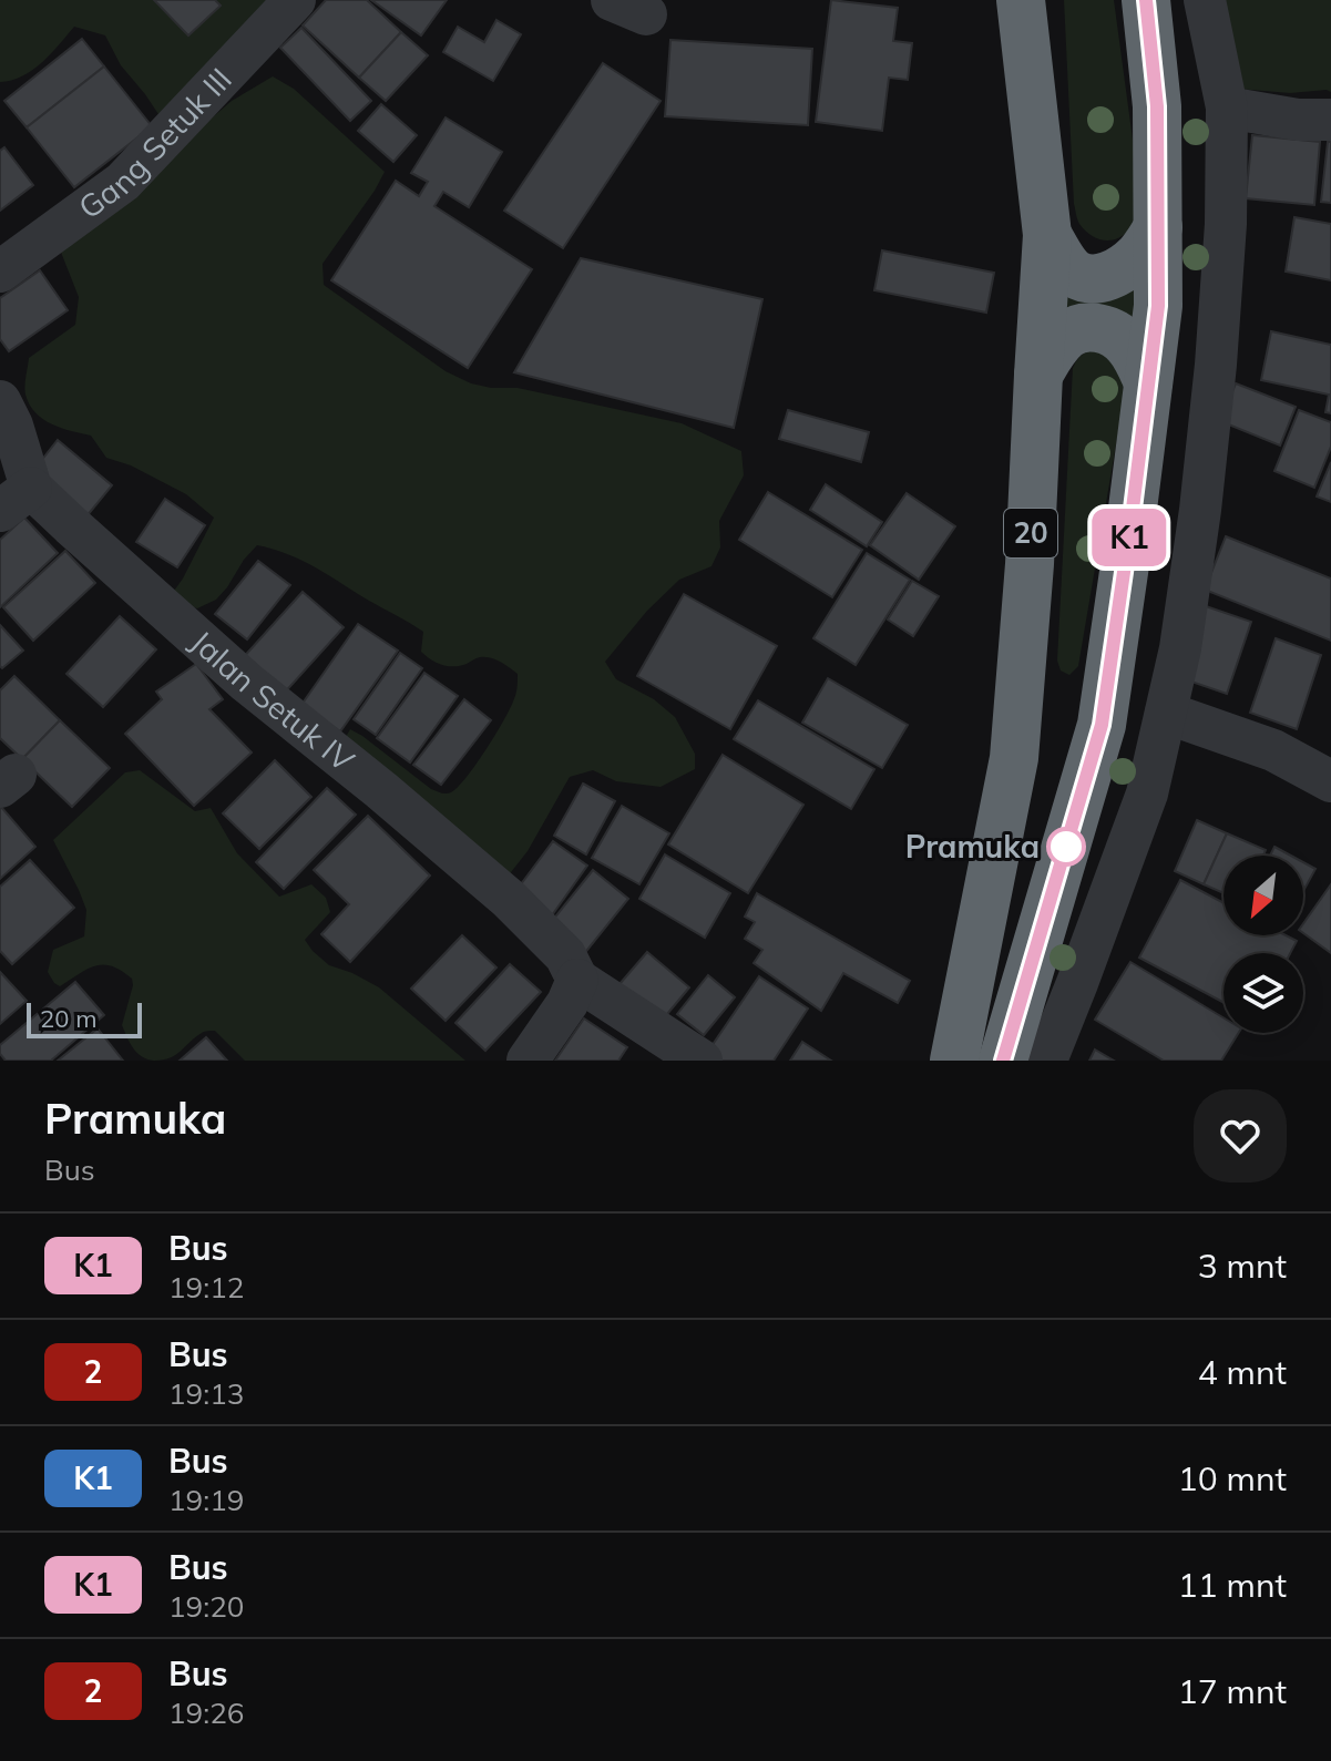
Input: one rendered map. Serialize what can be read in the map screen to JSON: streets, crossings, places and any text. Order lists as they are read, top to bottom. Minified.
{"streets":{"highway":["20"],"street":["Gang Setuk III","Jalan Setuk IV"]},"places":["Pramuka"],"lines":["bus line K1"],"scale_bar":"20 m","north":"bottom left","page":{"on_map":"K1","scale":"20 m","heading":["Pramuka","Bus"],"list":[{"mark":"K1","name":"Bus","note":"19:12","value":"3 mnt"},{"mark":"2","name":"Bus","note":"19:13","value":"4 mnt"},{"mark":"K1","name":"Bus","note":"19:19","value":"10 mnt"},{"mark":"K1","name":"Bus","note":"19:20","value":"11 mnt"},{"mark":"2","name":"Bus","note":"19:26","value":"17 mnt"}]}}
